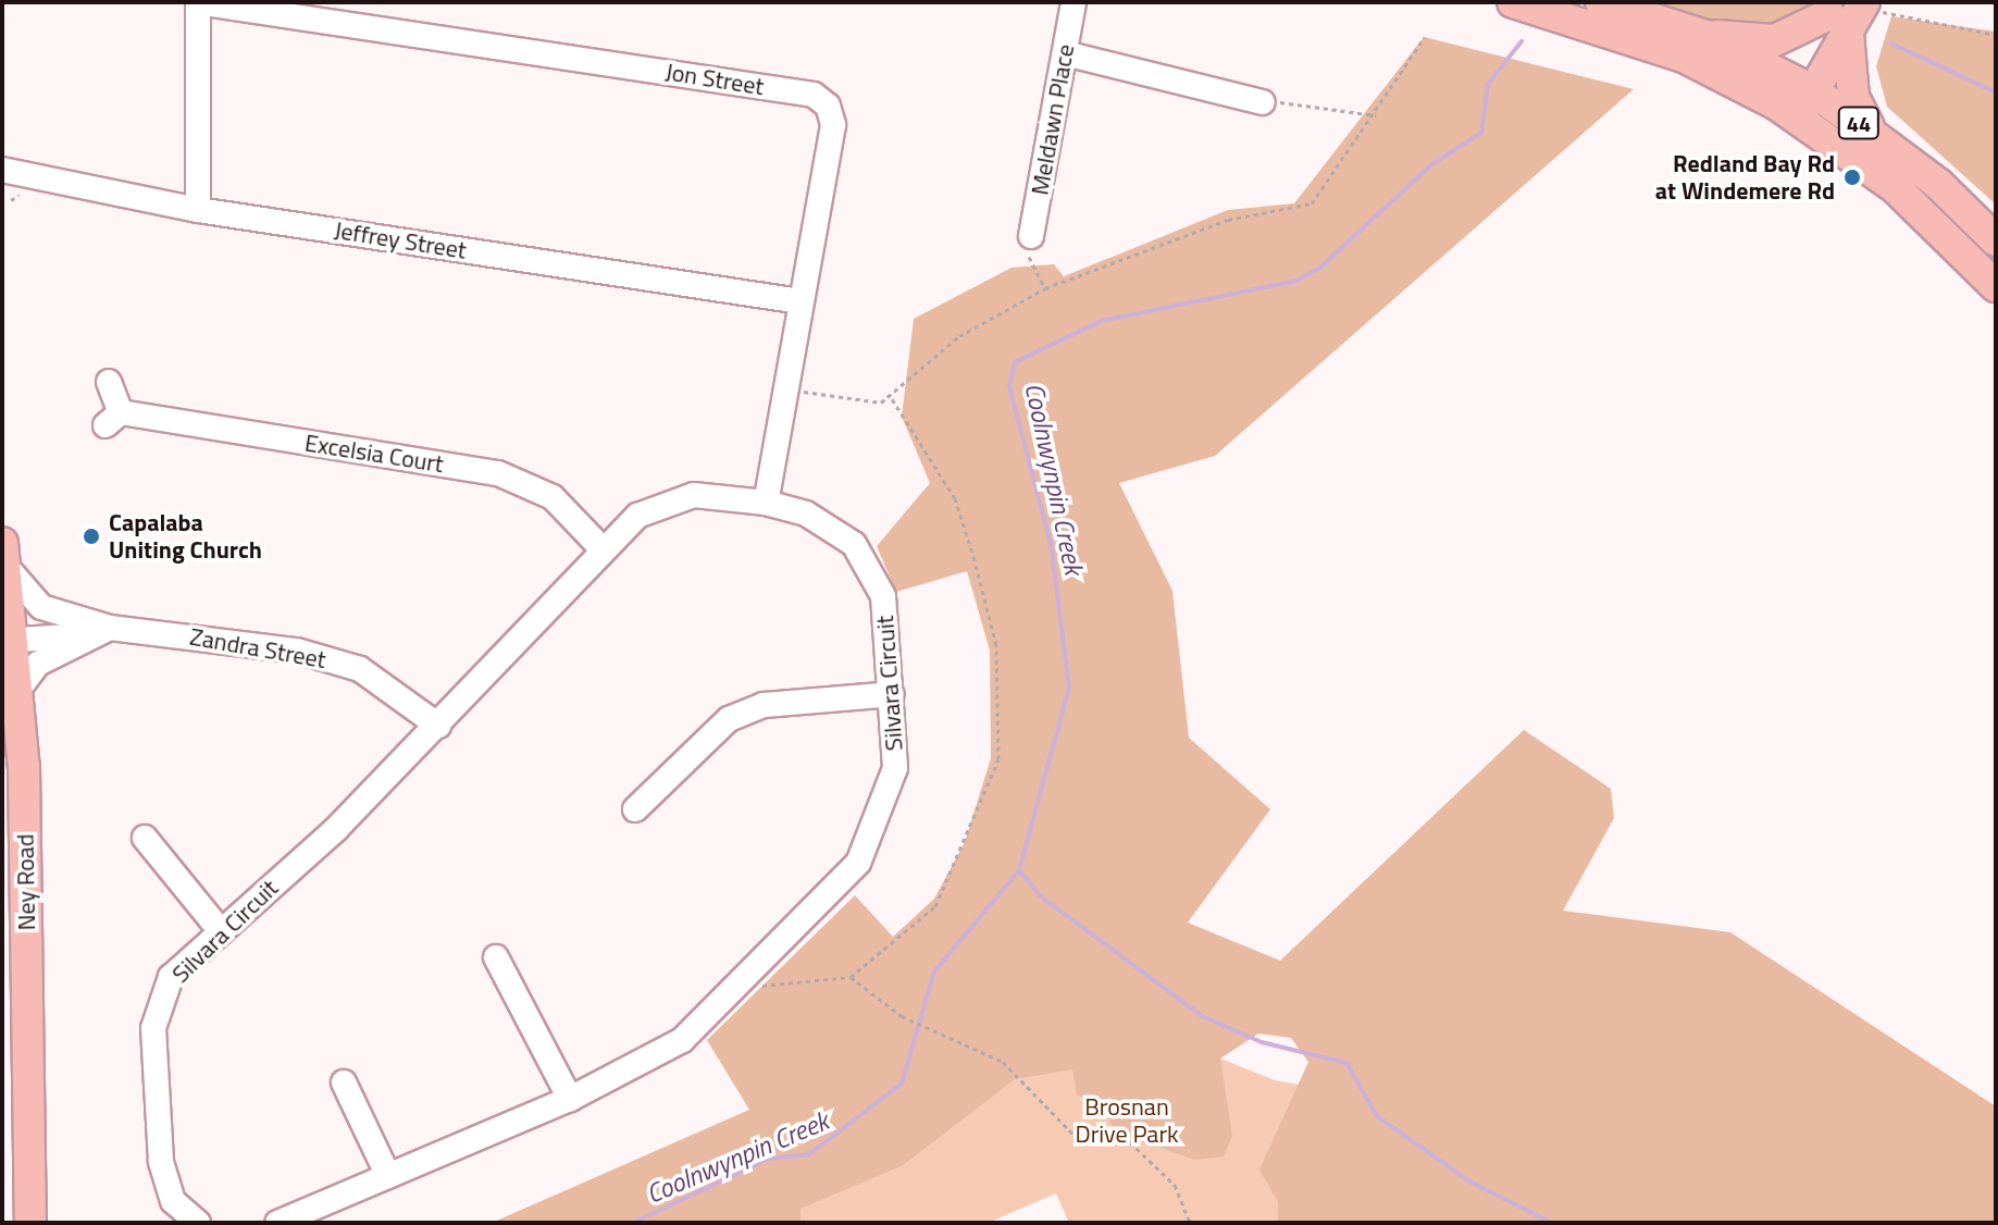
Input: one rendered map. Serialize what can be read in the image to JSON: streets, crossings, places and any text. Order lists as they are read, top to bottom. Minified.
{"streets":{"main road":["44","Ney Road"],"street":["Jon Street","Meldawn Place","Jeffrey Street","Excelsia Court","Zandra Street","Silvara Circuit"]},"crossings":[["Jon Street","Jeffrey Street"],["Jon Street","Silvara Circuit"],["Excelsia Court","Silvara Circuit"],["Zandra Street","Silvara Circuit"],["Zandra Street","Ney Road"]],"water":["Coolnwynpin Creek"],"parks":["Brosnan Drive Park"],"places":["Redland Bay Rd at Windemere Rd","Capalaba Uniting Church"]}
